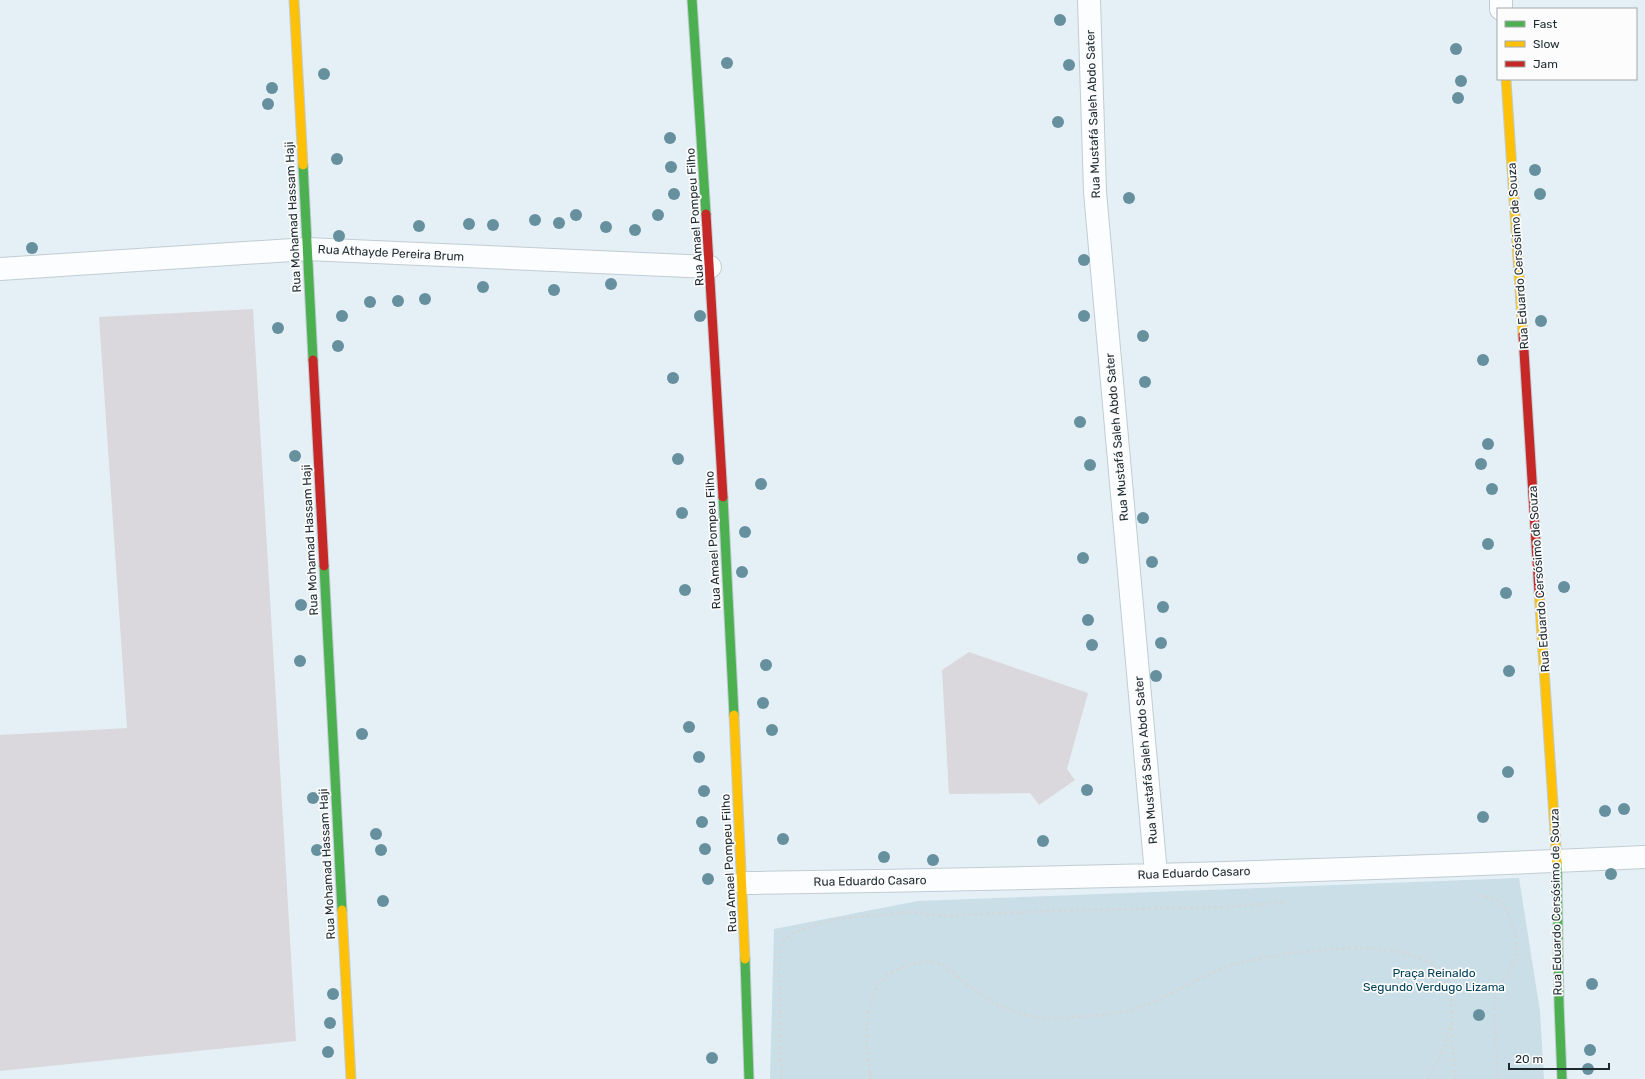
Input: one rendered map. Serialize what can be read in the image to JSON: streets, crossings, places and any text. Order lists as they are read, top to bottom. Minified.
{"streets":{"street":["Rua Mustafá Saleh Abdo Sater","Rua Mohamad Hassam Haji","Rua Amael Pompeu Filho","Rua Athayde Pereira Brum","Rua Eduardo Cersósimo de Souza","Rua Eduardo Casaro"]},"crossings":[["Rua Mustafá Saleh Abdo Sater","Rua Eduardo Casaro"],["Rua Mohamad Hassam Haji","Rua Athayde Pereira Brum"],["Rua Amael Pompeu Filho","Rua Athayde Pereira Brum"],["Rua Amael Pompeu Filho","Rua Eduardo Casaro"],["Rua Eduardo Cersósimo de Souza","Rua Eduardo Casaro"]],"parks":["Praça Reinaldo Segundo Verdugo Lizama"],"legend":["Fast","Slow","Jam"],"scale_bar":"20 m"}
